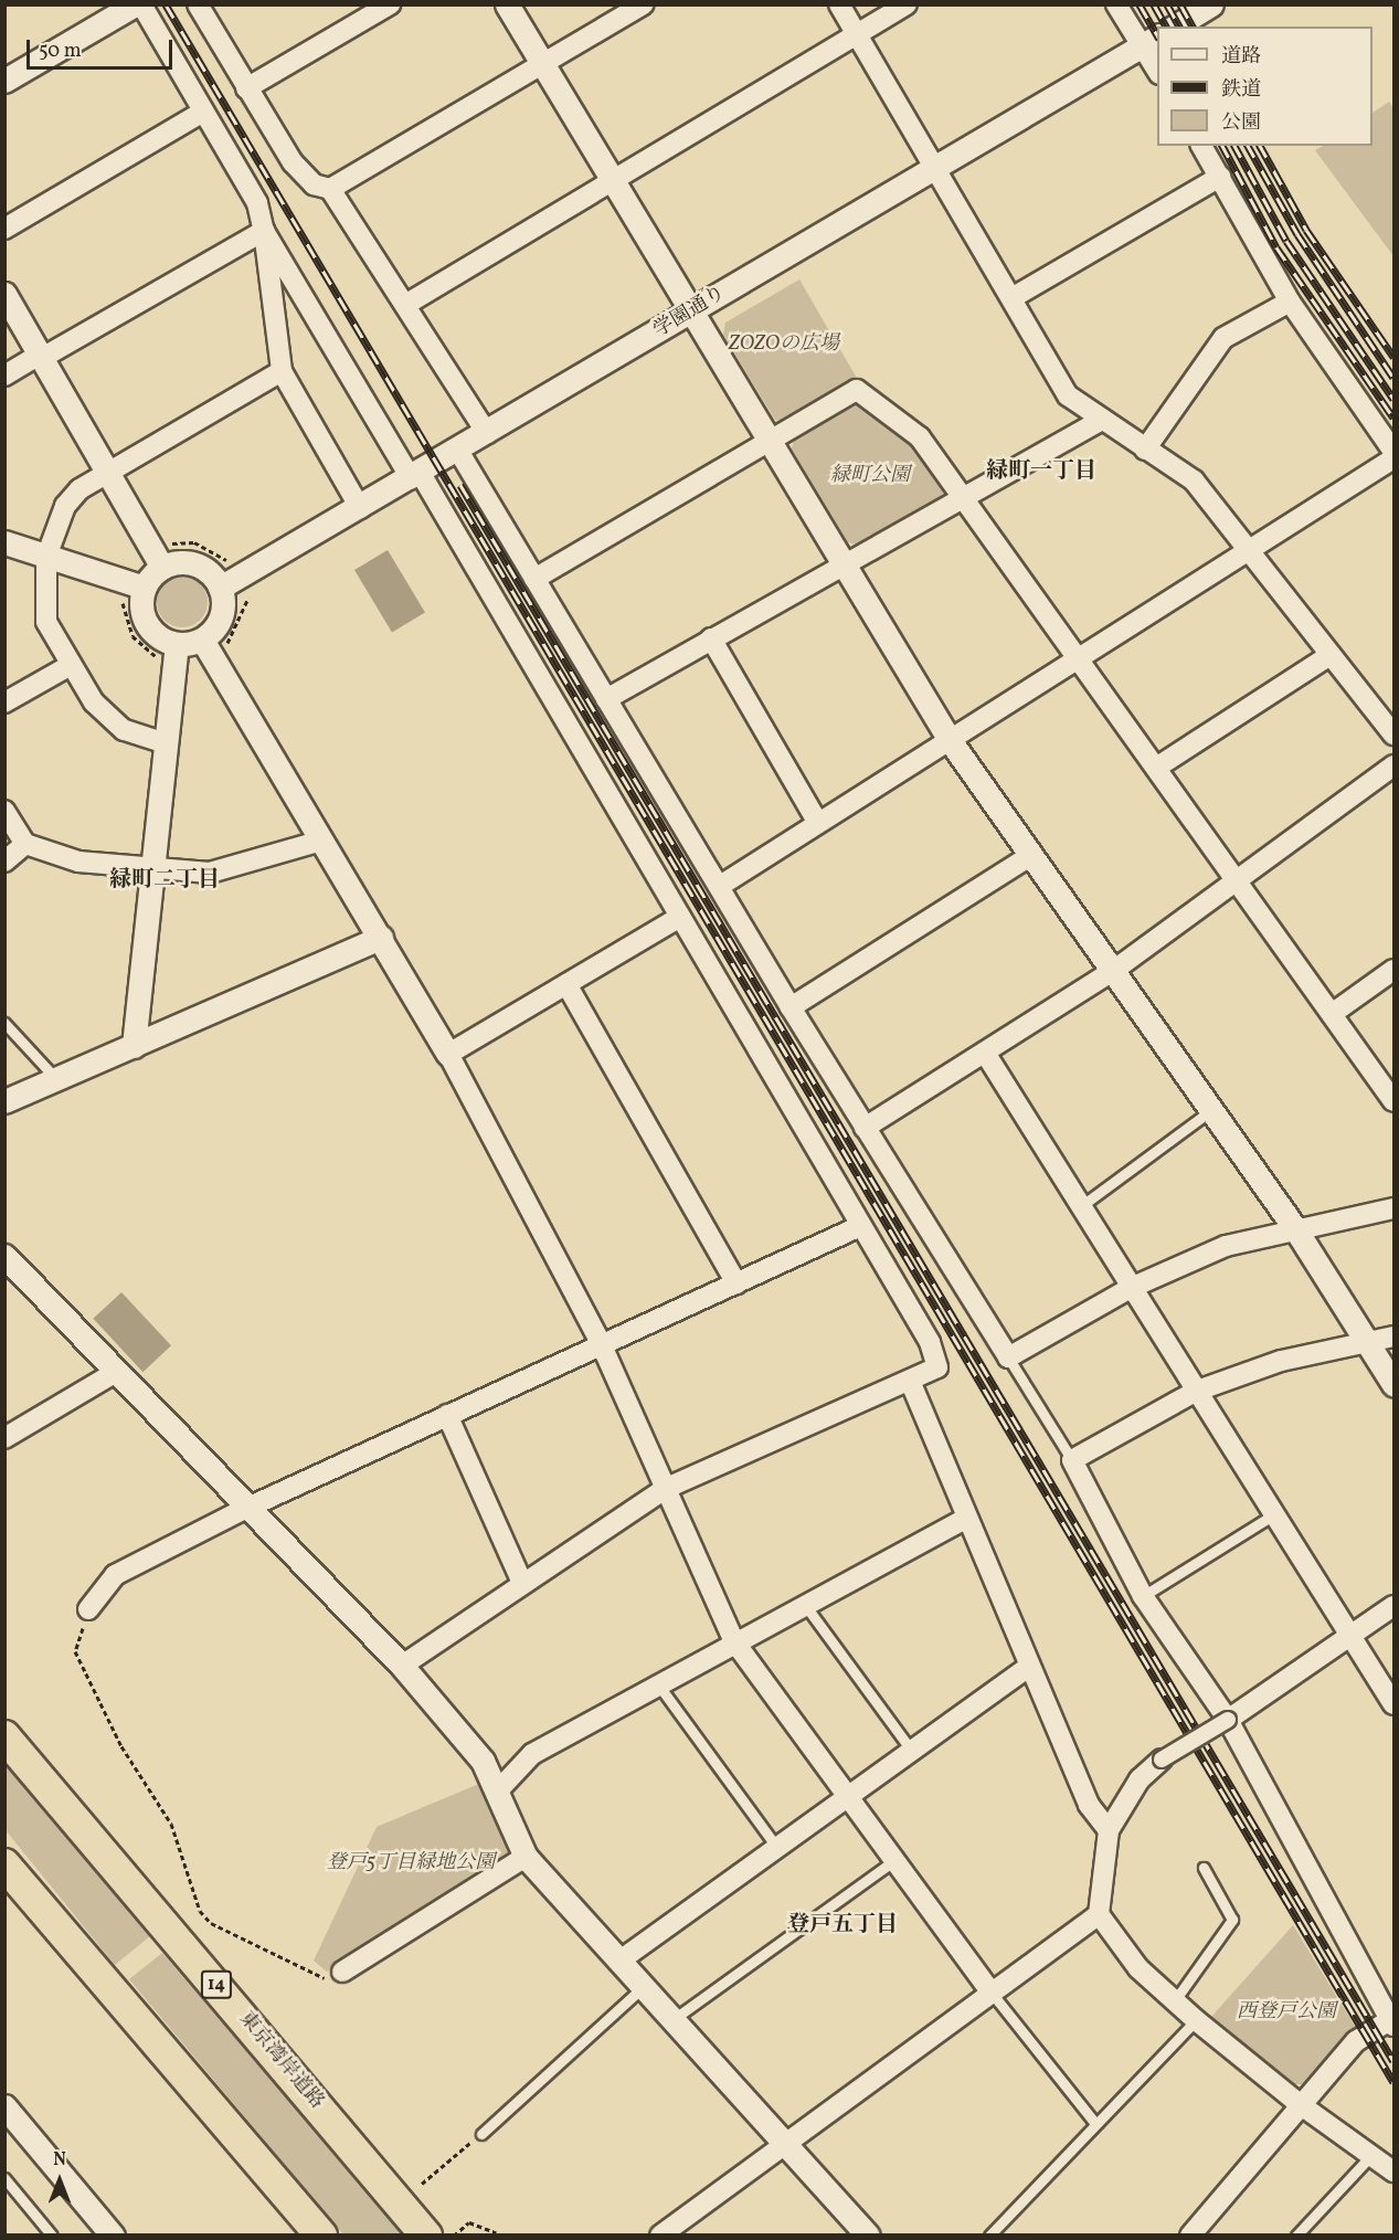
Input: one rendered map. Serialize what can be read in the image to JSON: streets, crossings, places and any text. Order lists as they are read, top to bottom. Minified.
{"streets":{"highway":["14","東京湾岸道路"],"street":["学園通り"]},"districts":["緑町一丁目","緑町二丁目","登戸五丁目"],"parks":["ZOZOの広場","緑町公園","登戸5丁目緑地公園","西登戸公園"],"legend":["道路","鉄道","公園"],"scale_bar":"50 m","north":"top"}
